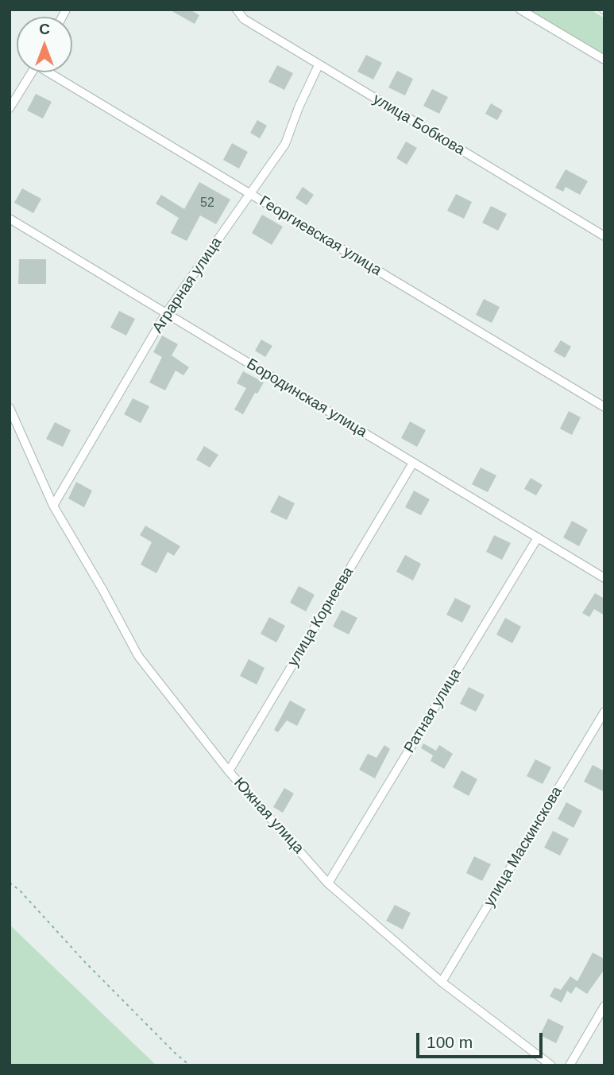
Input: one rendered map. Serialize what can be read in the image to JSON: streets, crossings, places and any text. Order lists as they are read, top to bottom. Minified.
{"streets":{"street":["улица Бобкова","Георгиевская улица","Аграрная улица","Бородинская улица","улица Корнеева","Ратная улица","Южная улица","улица Маскинскова"]},"crossings":[["улица Бобкова","Аграрная улица"],["Георгиевская улица","Аграрная улица"],["Аграрная улица","Бородинская улица"],["Аграрная улица","Южная улица"],["Бородинская улица","улица Корнеева"],["Бородинская улица","Ратная улица"],["улица Корнеева","Южная улица"],["Ратная улица","Южная улица"],["Южная улица","улица Маскинскова"]],"house_numbers":["52"],"scale_bar":"100 m","north":"top"}
